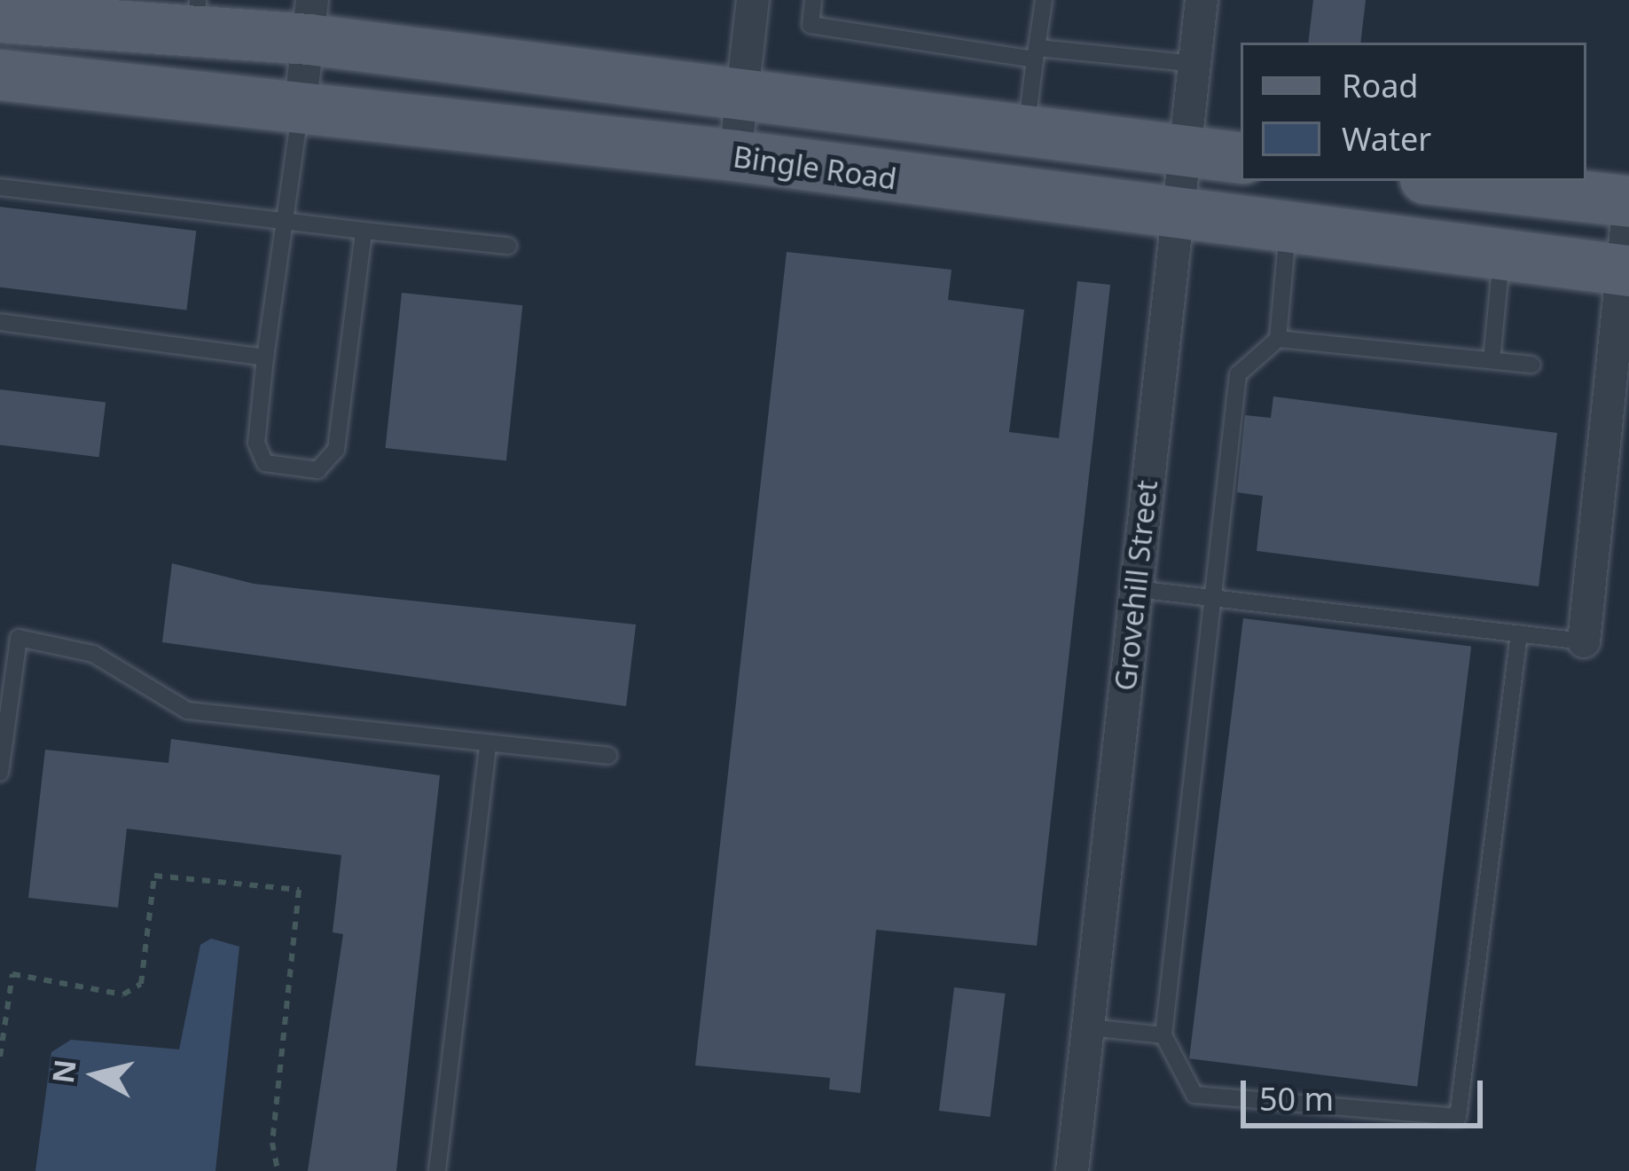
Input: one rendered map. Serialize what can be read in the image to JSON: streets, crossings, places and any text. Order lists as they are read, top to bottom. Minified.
{"streets":{"main road":["Bingle Road"],"street":["Grovehill Street"]},"crossings":[["Bingle Road","Grovehill Street"]],"legend":["Road","Water"],"scale_bar":"50 m","north":"left"}
